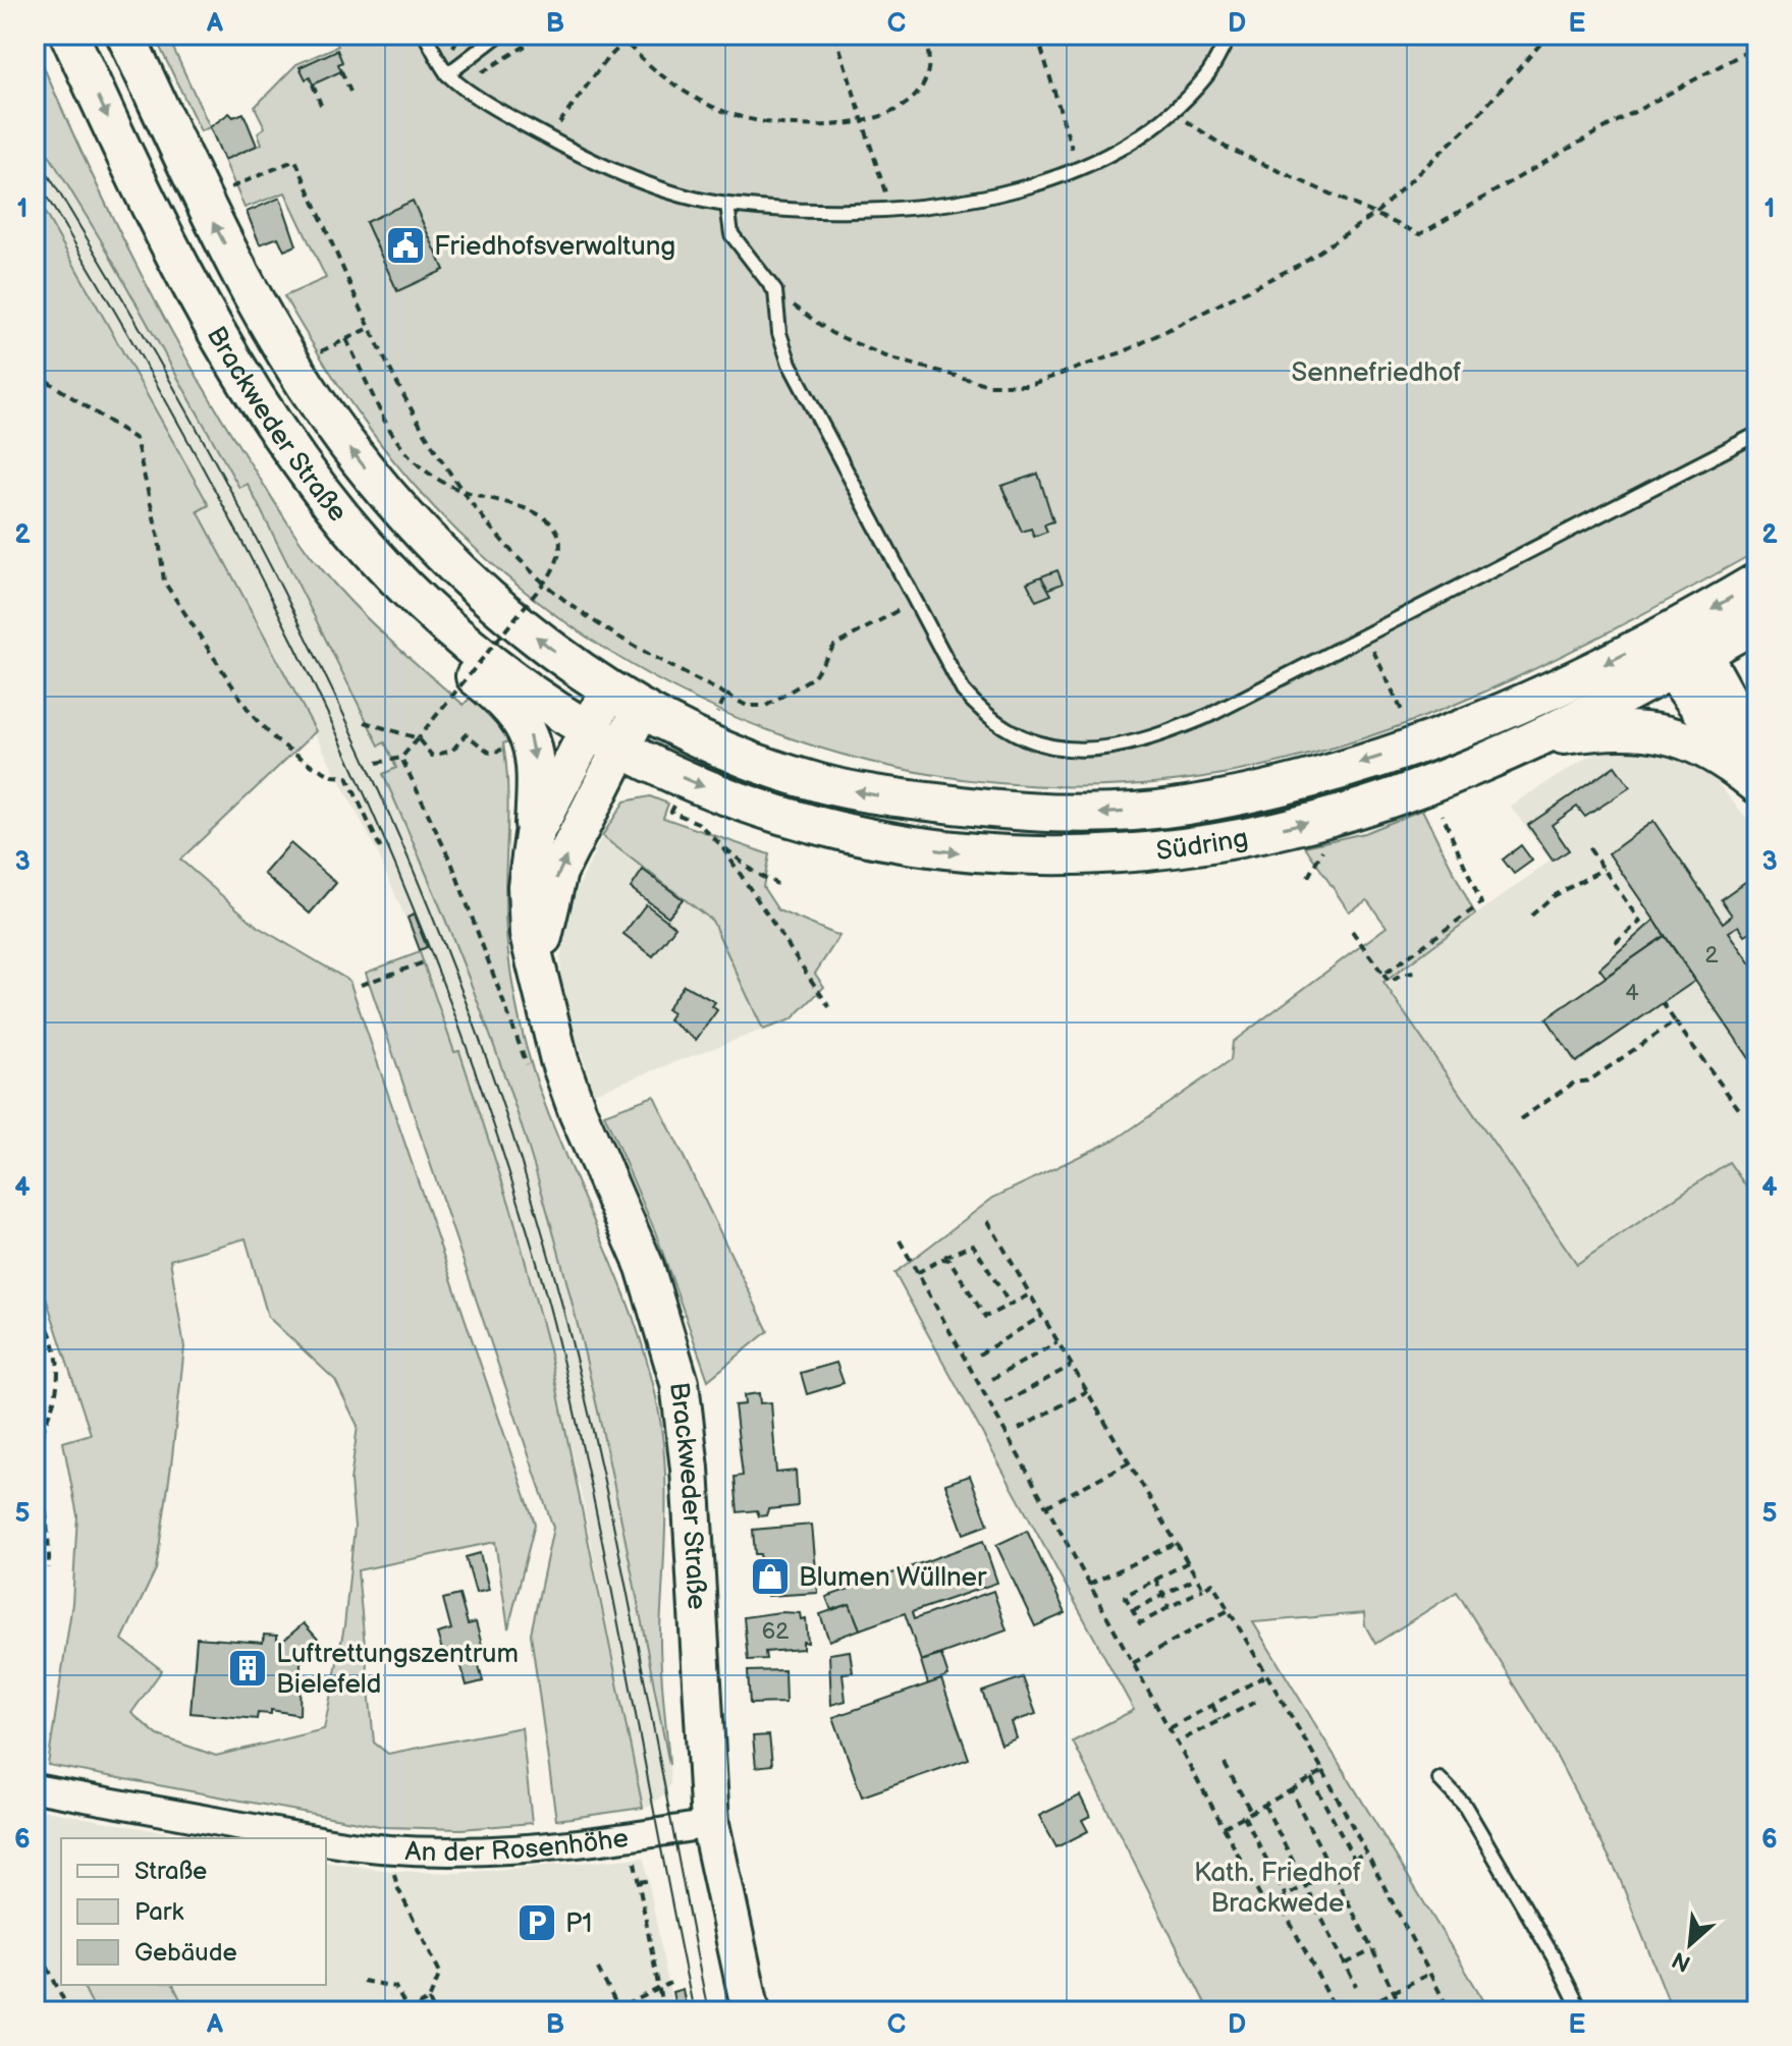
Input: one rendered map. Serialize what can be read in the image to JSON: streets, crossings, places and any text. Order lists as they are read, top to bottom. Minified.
{"streets":{"main road":["Brackweder Straße","Südring"],"street":["An der Rosenhöhe"]},"crossings":[["Brackweder Straße","Südring"],["Brackweder Straße","An der Rosenhöhe"]],"parks":["Sennefriedhof","Kath. Friedhof Brackwede"],"places":{"public building":["Friedhofsverwaltung"],"shop":["Blumen Wüllner"],"building":["Luftrettungszentrum Bielefeld"],"parking":["P1"]},"house_numbers":["2","4","62"],"legend":["Straße","Park","Gebäude"],"north":"bottom left","grid":{"columns":["A","B","C","D","E"],"rows":["1","2","3","4","5","6"]}}
